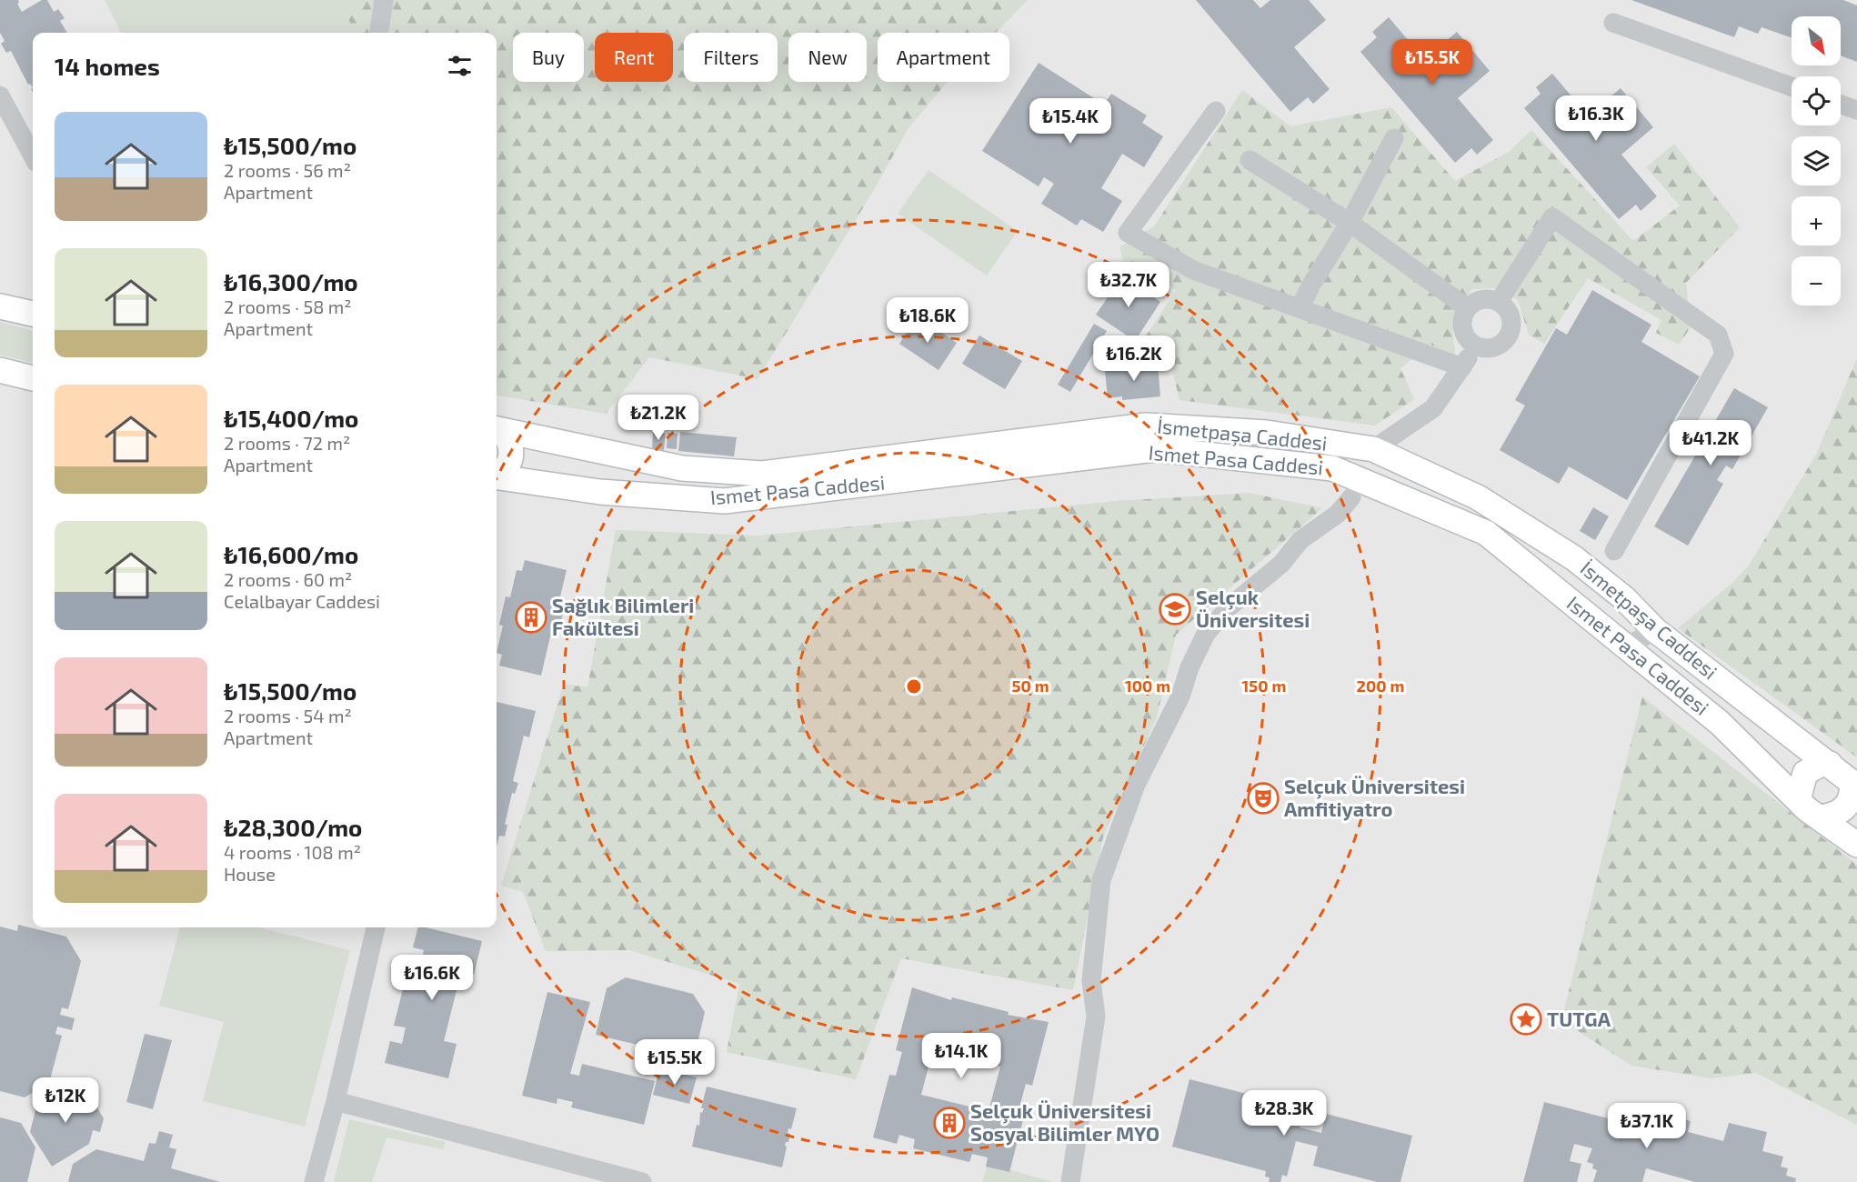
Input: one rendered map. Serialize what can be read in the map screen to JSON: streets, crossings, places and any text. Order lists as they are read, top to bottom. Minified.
{"streets":{"main road":["İsmetpaşa Caddesi","Ismet Pasa Caddesi"]},"crossings":[["İsmetpaşa Caddesi","Ismet Pasa Caddesi"]],"places":{"school or university":["Selçuk Üniversitesi"],"building":["Sağlık Bilimleri Fakültesi","Selçuk Üniversitesi Sosyal Bilimler MYO"],"theatre":["Selçuk Üniversitesi Amfitiyatro"],"place":["TUTGA"]},"north":"bottom right","page":{"map_buttons":["+","−"],"chip":["Buy","Rent","Filters","New","Apartment"],"heading":"14 homes","price":["₺15.5K","₺16.3K","₺15.4K","₺32.7K","₺18.6K","₺16.2K","₺21.2K","₺41.2K","₺16.6K","₺14.1K","₺15.5K","₺12K","₺28.3K","₺37.1K"],"list":[{"name":"₺15,500/mo","note":"2 rooms · 56 m² · Apartment"},{"name":"₺16,300/mo","note":"2 rooms · 58 m² · Apartment"},{"name":"₺15,400/mo","note":"2 rooms · 72 m² · Apartment"},{"name":"₺16,600/mo","note":"2 rooms · 60 m² · Celalbayar Caddesi"},{"name":"₺15,500/mo","note":"2 rooms · 54 m² · Apartment"},{"name":"₺28,300/mo","note":"4 rooms · 108 m² · House"}]},"rings":["50 m","100 m","150 m","200 m"]}
